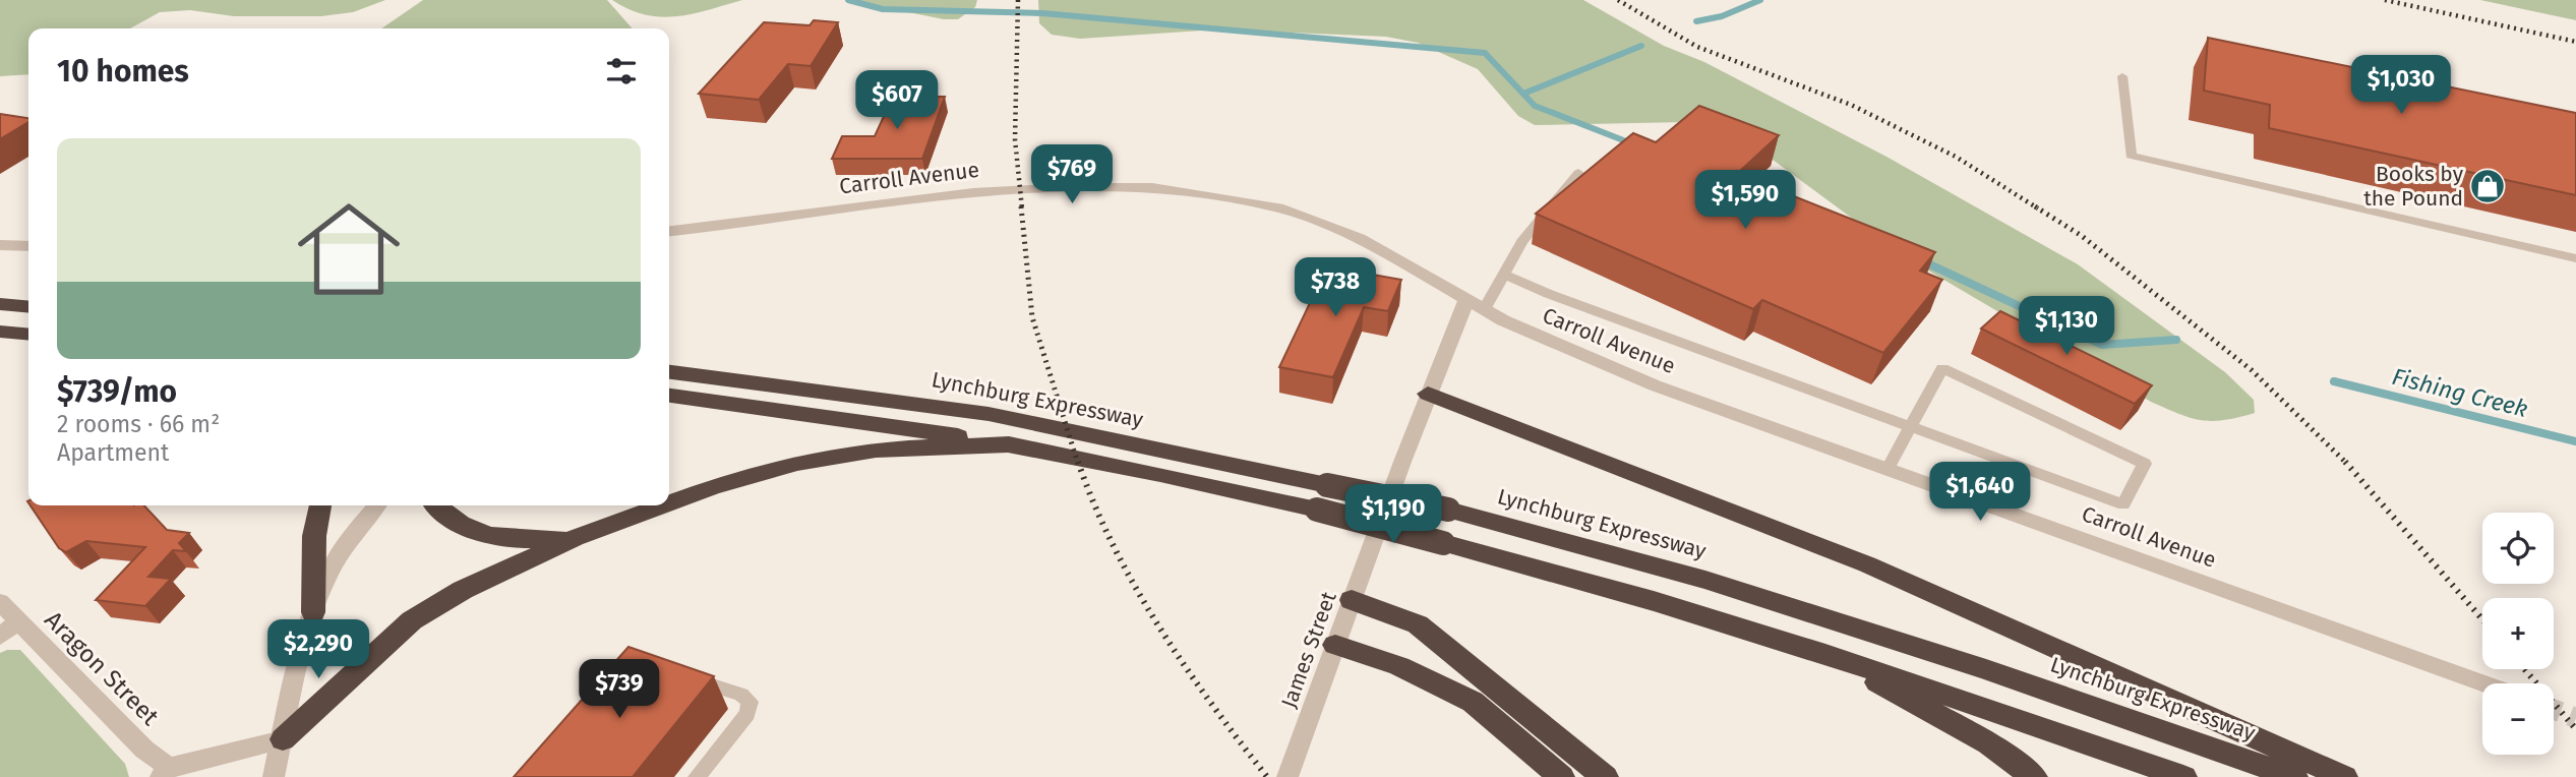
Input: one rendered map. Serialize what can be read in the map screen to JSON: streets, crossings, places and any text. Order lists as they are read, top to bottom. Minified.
{"streets":{"highway":["Lynchburg Expressway"],"street":["Carroll Avenue","James Street","Aragon Street"]},"crossings":[["Carroll Avenue","James Street"]],"water":["Fishing Creek"],"places":{"shop":["Books by the Pound"]},"page":{"heading":"10 homes","price":["$1,030","$607","$769","$1,590","$738","$1,130","$1,640","$1,190","$2,290","$739"],"list":[{"name":"$739/mo","note":"2 rooms · 66 m² · Apartment"}],"map_buttons":["+","−"]}}
